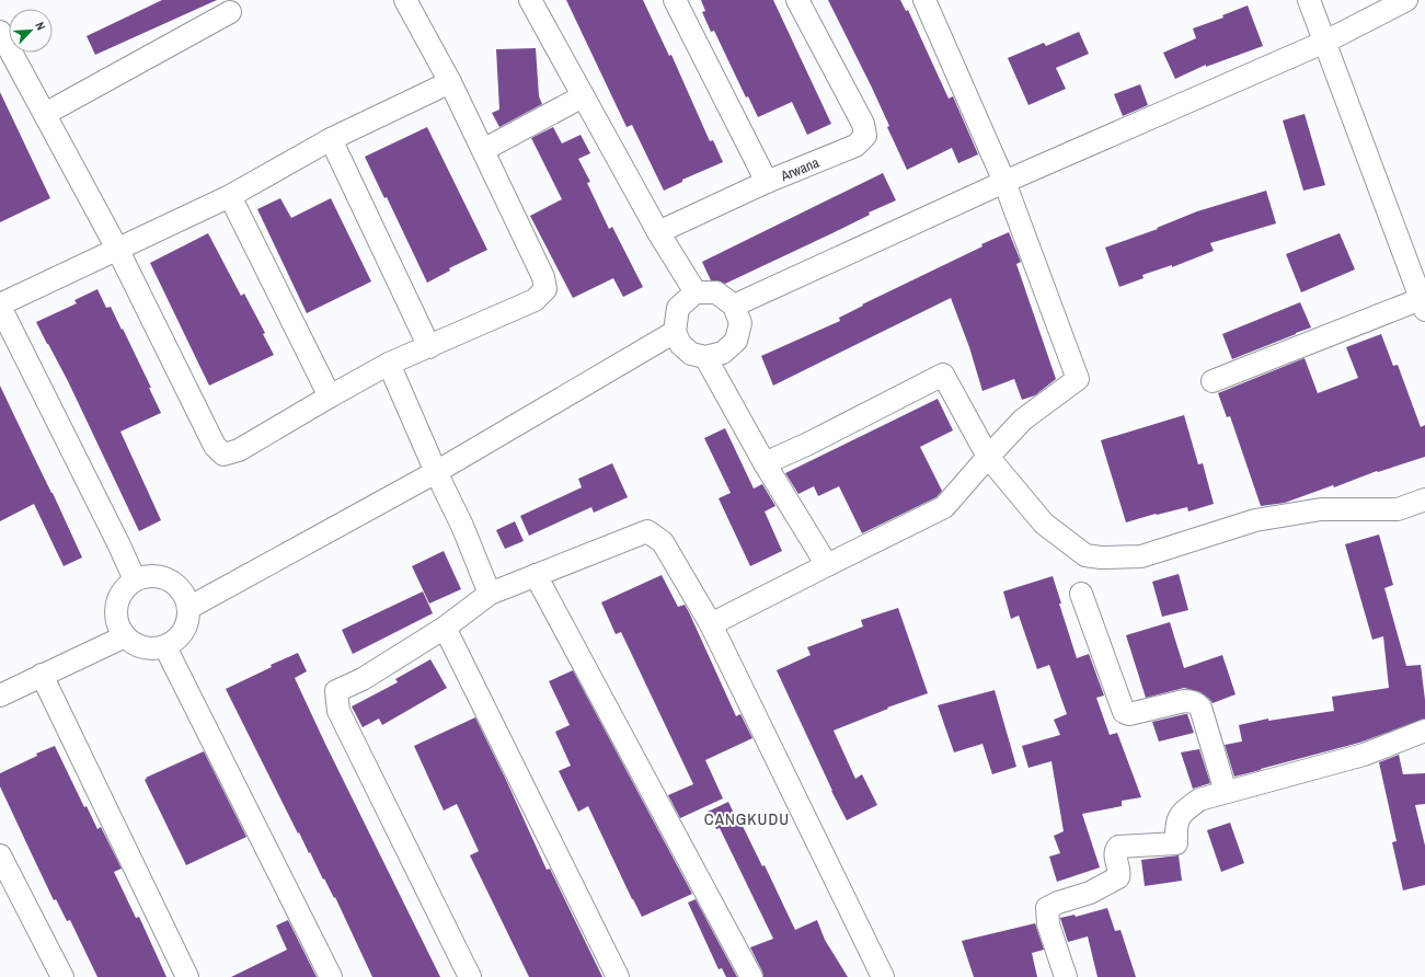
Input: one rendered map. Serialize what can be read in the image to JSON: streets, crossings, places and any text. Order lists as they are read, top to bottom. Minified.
{"streets":{"street":["Arwana"]},"districts":["CANGKUDU"],"north":"top right"}
